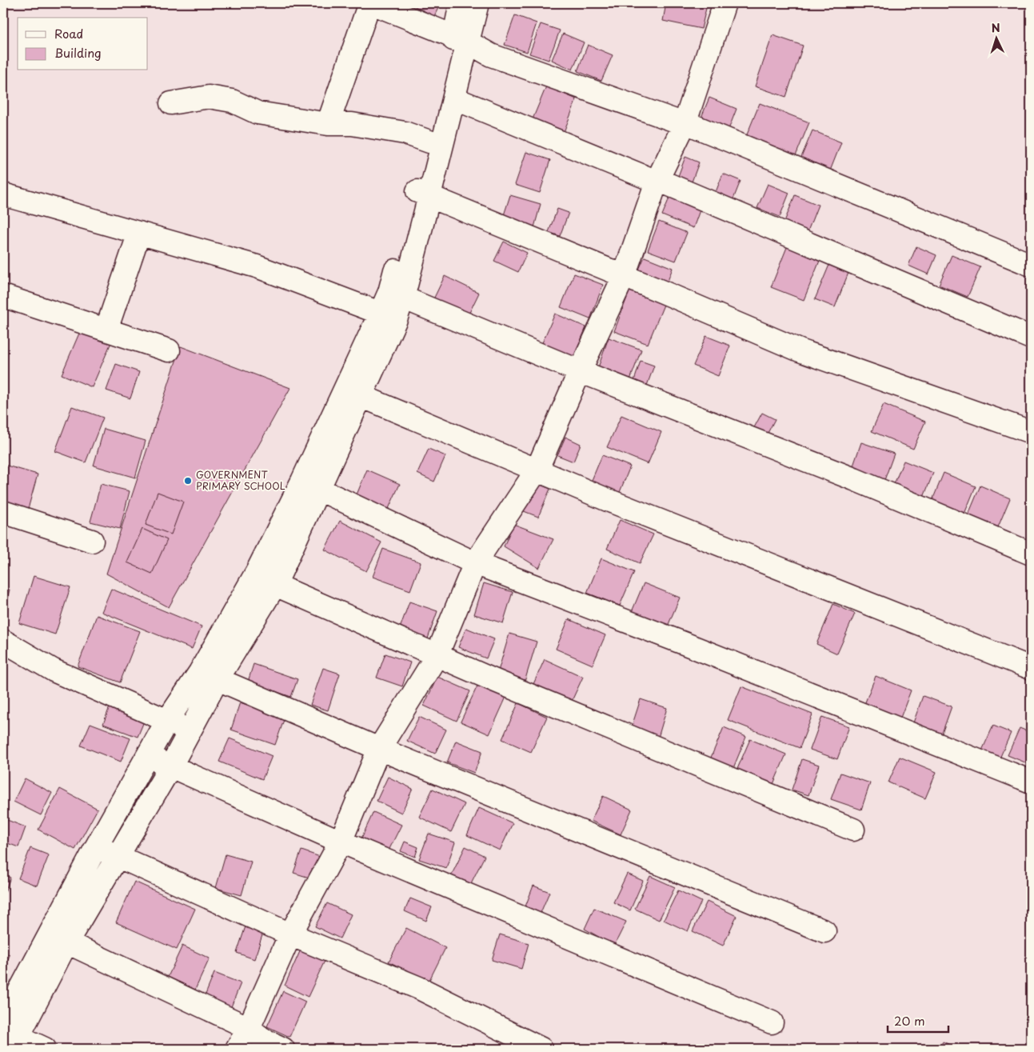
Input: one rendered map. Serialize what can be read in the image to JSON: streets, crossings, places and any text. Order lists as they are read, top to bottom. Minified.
{"places":["GOVERNMENT PRIMARY SCHOOL"],"legend":["Road","Building"],"scale_bar":"20 m","north":"top"}
